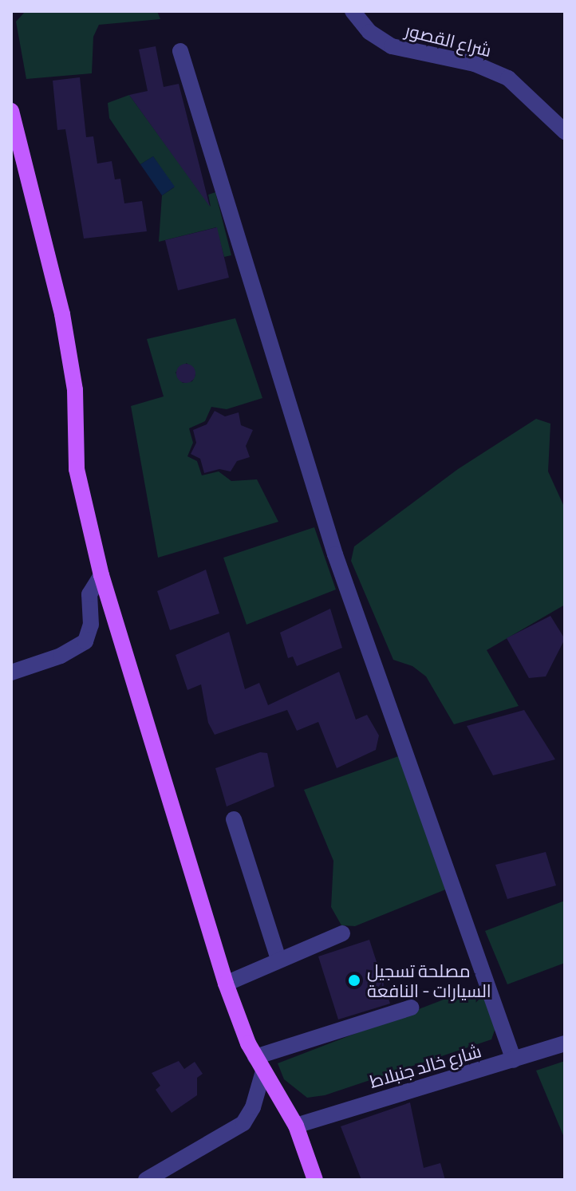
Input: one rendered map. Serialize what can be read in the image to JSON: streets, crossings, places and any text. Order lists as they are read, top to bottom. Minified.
{"streets":{"street":["شراع القصور","شارع خالد جنبلاط"]},"places":["مصلحة تسجيل السيارات - النافعة"]}
